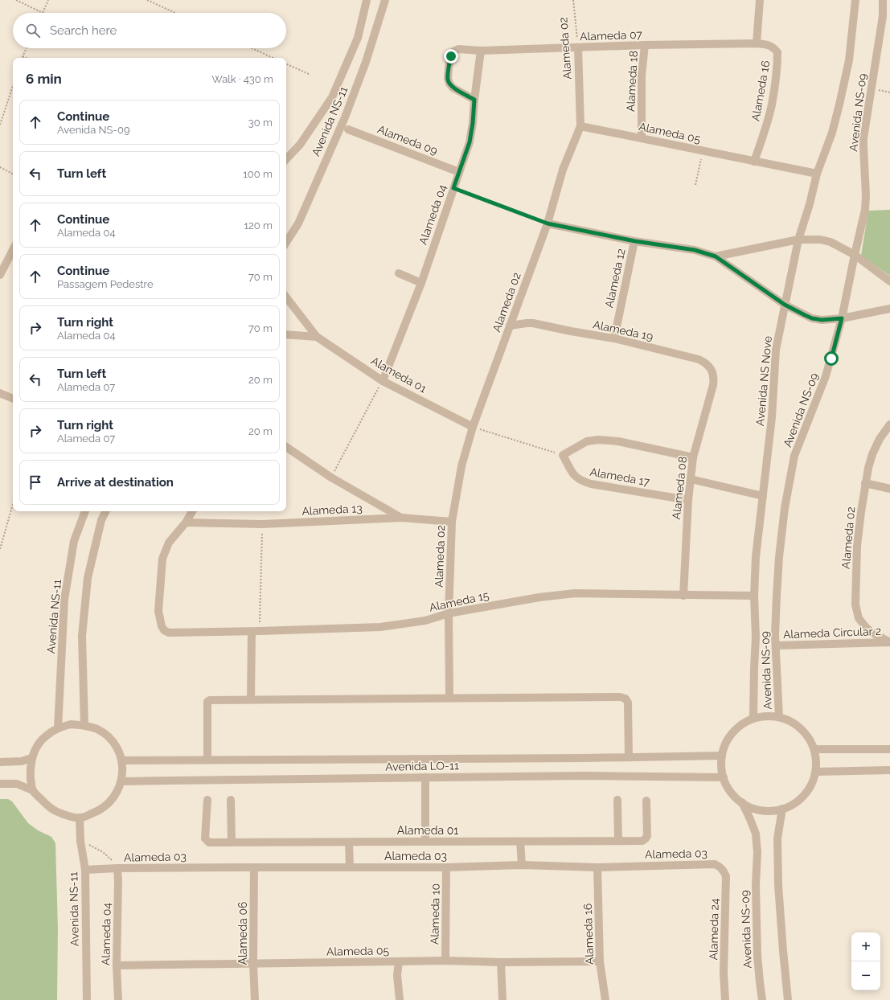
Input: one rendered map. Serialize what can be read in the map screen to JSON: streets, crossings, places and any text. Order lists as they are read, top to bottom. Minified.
{"streets":{"street":["Alameda 07","Alameda 02","Alameda 18","Alameda 16","Avenida NS-09","Avenida NS-11","Alameda 05","Alameda 09","Alameda 04","Alameda 12","Alameda 19","Alameda 01","Avenida NS Nove","Alameda 17","Alameda 08","Alameda 13","Alameda 15","Alameda Circular 2","Avenida LO-11","Alameda 03","Alameda 10","Alameda 24","Alameda 06"]},"crossings":[["Alameda 07","Alameda 02"],["Alameda 07","Alameda 18"],["Alameda 07","Alameda 16"],["Alameda 07","Alameda 04"],["Alameda 02","Alameda 05"],["Alameda 02","Alameda 19"],["Alameda 02","Alameda 01"],["Alameda 02","Alameda 13"],["Alameda 02","Alameda 15"],["Alameda 02","Alameda Circular 2"],["Alameda 18","Alameda 05"],["Alameda 16","Alameda 05"],["Alameda 16","Alameda 03"],["Avenida NS-09","Avenida NS Nove"],["Avenida NS-09","Alameda Circular 2"],["Avenida NS-09","Avenida LO-11"],["Avenida NS-11","Avenida LO-11"],["Avenida NS-11","Alameda 03"],["Alameda 05","Alameda 04"],["Alameda 05","Avenida NS Nove"],["Alameda 05","Alameda 10"],["Alameda 05","Alameda 06"],["Alameda 09","Alameda 04"],["Alameda 04","Alameda 01"],["Alameda 04","Alameda 03"],["Alameda 12","Alameda 19"],["Alameda 19","Alameda 08"],["Avenida NS Nove","Alameda 15"],["Alameda 17","Alameda 08"],["Alameda 08","Alameda 15"],["Alameda 13","Alameda 15"],["Alameda 03","Alameda 10"],["Alameda 03","Alameda 24"],["Alameda 03","Alameda 06"]],"page":{"search":"Search here","heading":["6 min","Walk · 430 m"],"list":[["Continue","Avenida NS-09","30 m"],["Turn left","100 m"],["Continue","Alameda 04","120 m"],["Continue","Passagem Pedestre","70 m"],["Turn right","Alameda 04","70 m"],["Turn left","Alameda 07","20 m"],["Turn right","Alameda 07","20 m"],"Arrive at destination"],"map_buttons":["+","−"]}}
